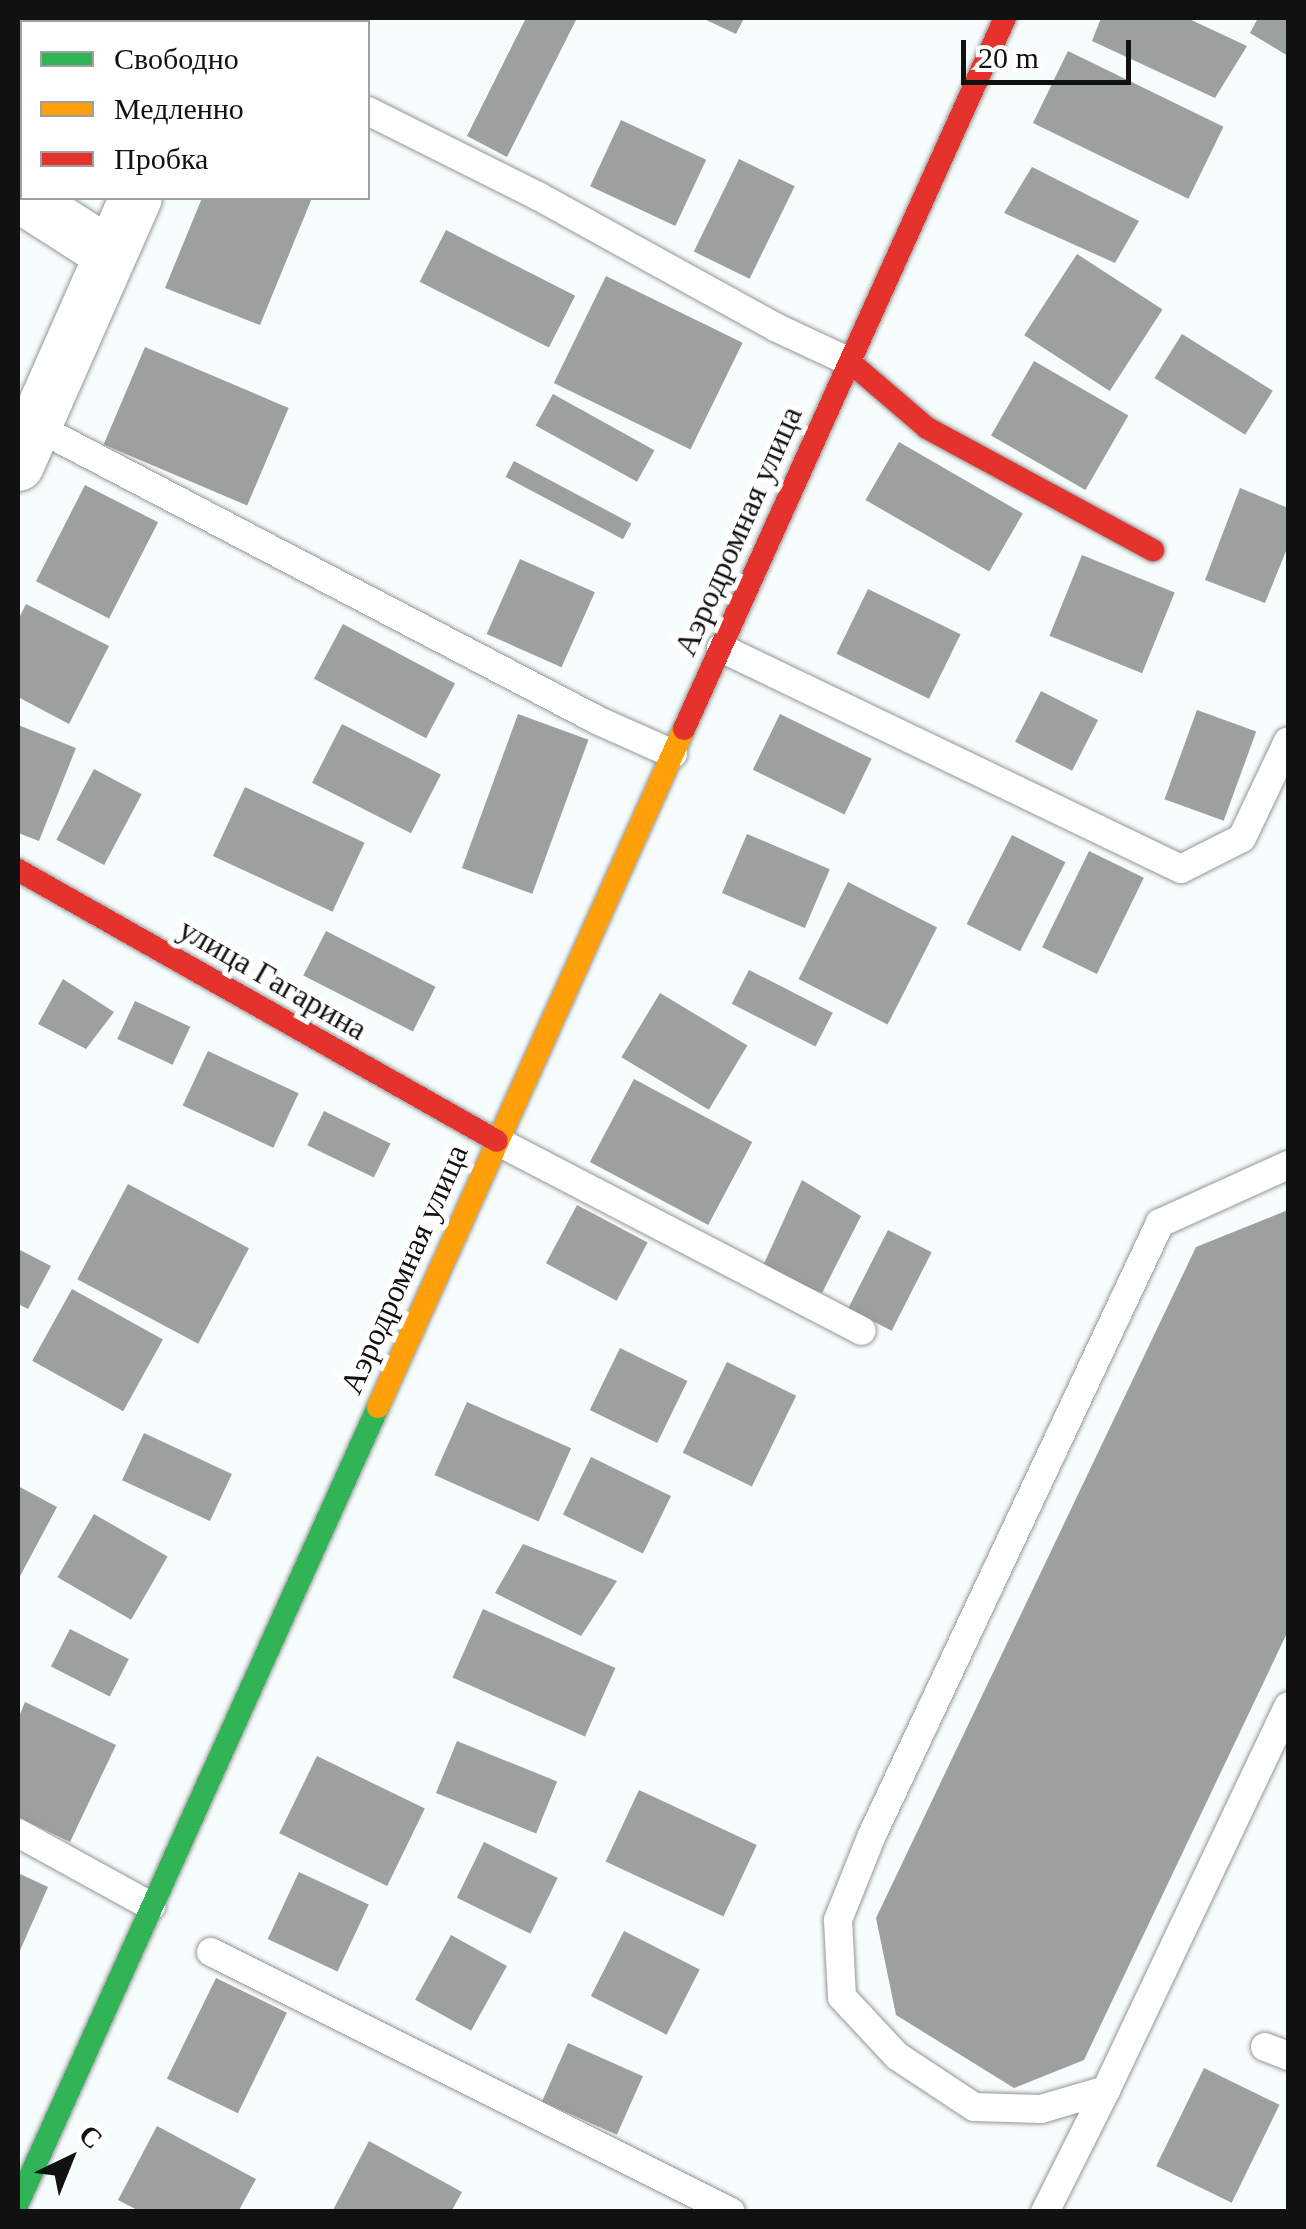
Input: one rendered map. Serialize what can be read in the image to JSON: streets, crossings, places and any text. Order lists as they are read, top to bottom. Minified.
{"streets":{"street":["Аэродромная улица","улица Гагарина"]},"crossings":[["Аэродромная улица","улица Гагарина"]],"legend":["Свободно","Медленно","Пробка"],"scale_bar":"20 m","north":"top right"}
